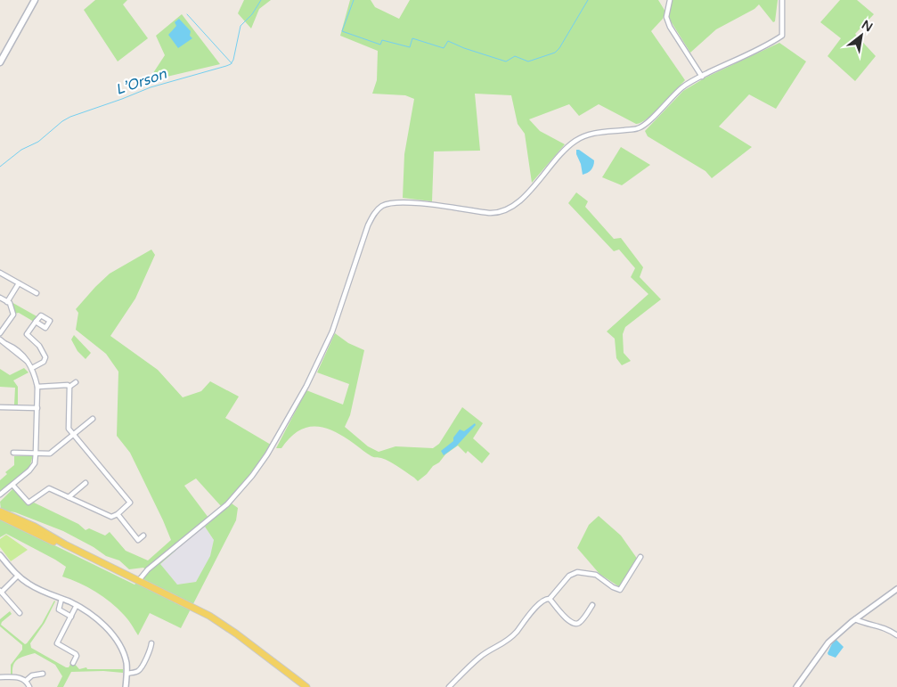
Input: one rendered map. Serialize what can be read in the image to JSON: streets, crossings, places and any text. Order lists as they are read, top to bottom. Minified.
{"water":["L’Orson"],"north":"top right"}
